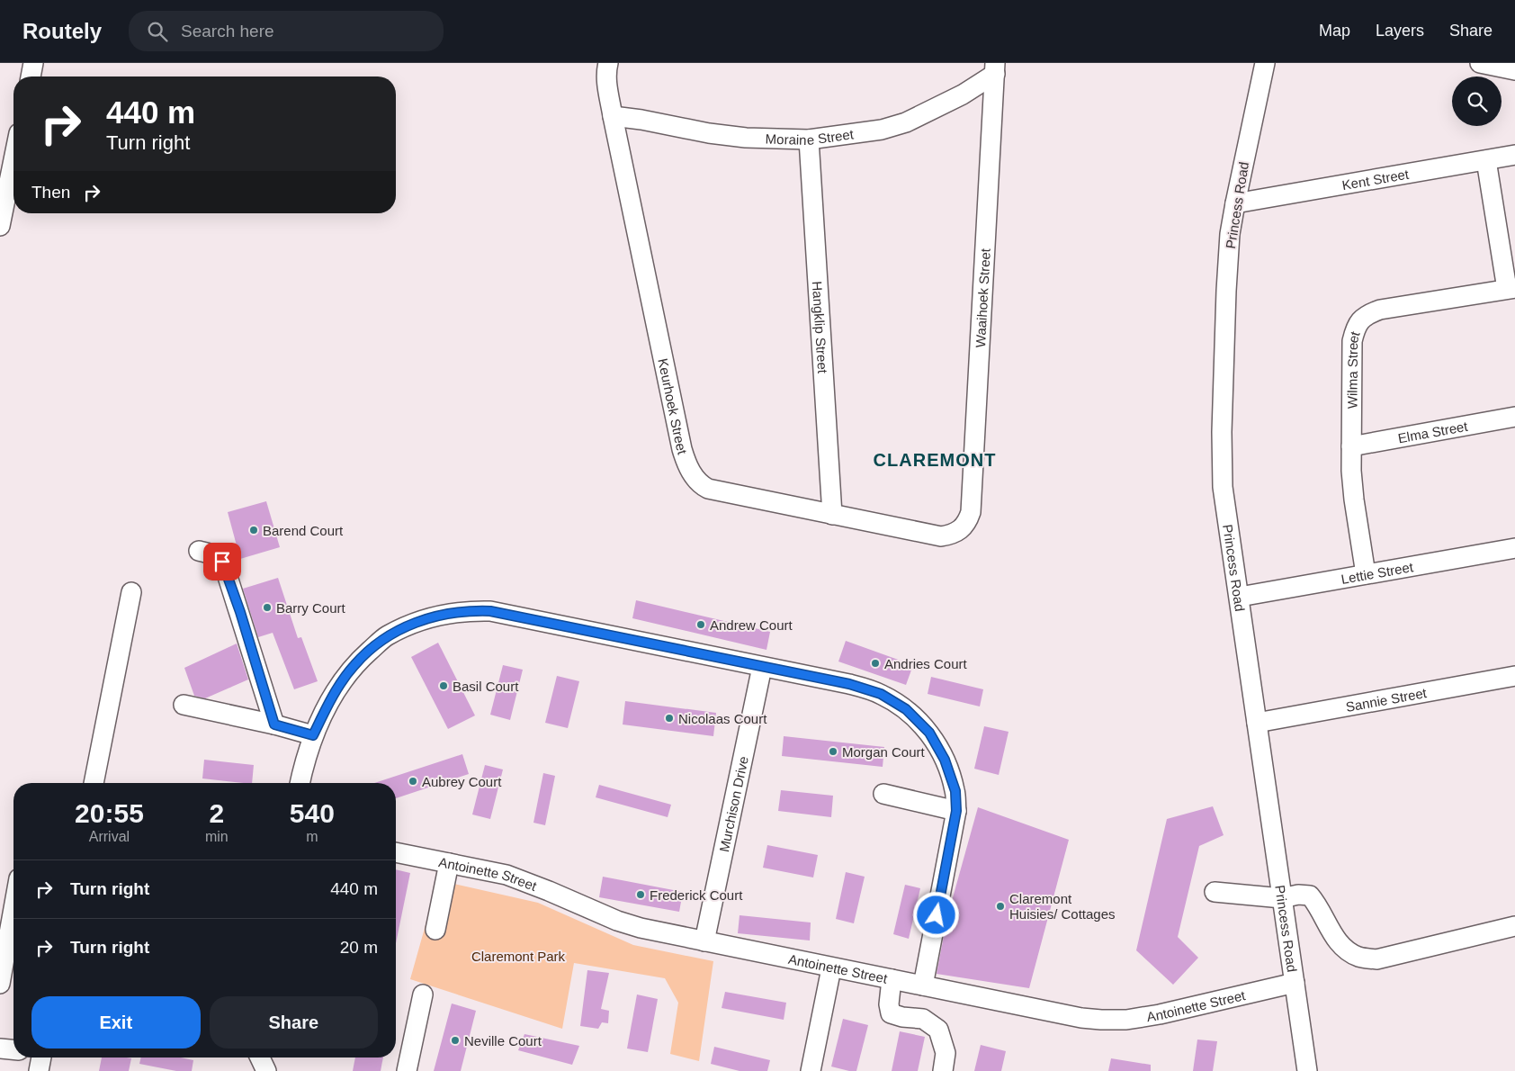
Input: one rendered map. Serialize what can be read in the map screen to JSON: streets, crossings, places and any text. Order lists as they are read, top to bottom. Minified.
{"streets":{"street":["Moraine Street","Kent Street","Princess Road","Waaihoek Street","Hangklip Street","Wilma Street","Keurhoek Street","Elma Street","Lettie Street","Sannie Street","Murchison Drive","Antoinette Street"]},"crossings":[["Moraine Street","Waaihoek Street"],["Moraine Street","Hangklip Street"],["Moraine Street","Keurhoek Street"],["Kent Street","Princess Road"],["Kent Street","Wilma Street"],["Princess Road","Lettie Street"],["Princess Road","Sannie Street"],["Princess Road","Antoinette Street"],["Waaihoek Street","Keurhoek Street"],["Hangklip Street","Keurhoek Street"],["Wilma Street","Elma Street"],["Wilma Street","Lettie Street"],["Murchison Drive","Antoinette Street"]],"districts":["CLAREMONT"],"parks":["Claremont Park"],"places":["Barend Court","Barry Court","Andrew Court","Andries Court","Basil Court","Nicolaas Court","Morgan Court","Aubrey Court","Frederick Court","Claremont Huisies/ Cottages","Neville Court"],"page":{"header":"Routely","search":"Search here","nav":["Map","Layers","Share"],"turn":["440 m","Turn right"],"then":"Then","eta":["20:55","Arrival","2","min","540","m"],"list":[{"name":"Turn right","value":"440 m"},{"name":"Turn right","value":"20 m"}],"buttons":["Exit","Share"]}}
